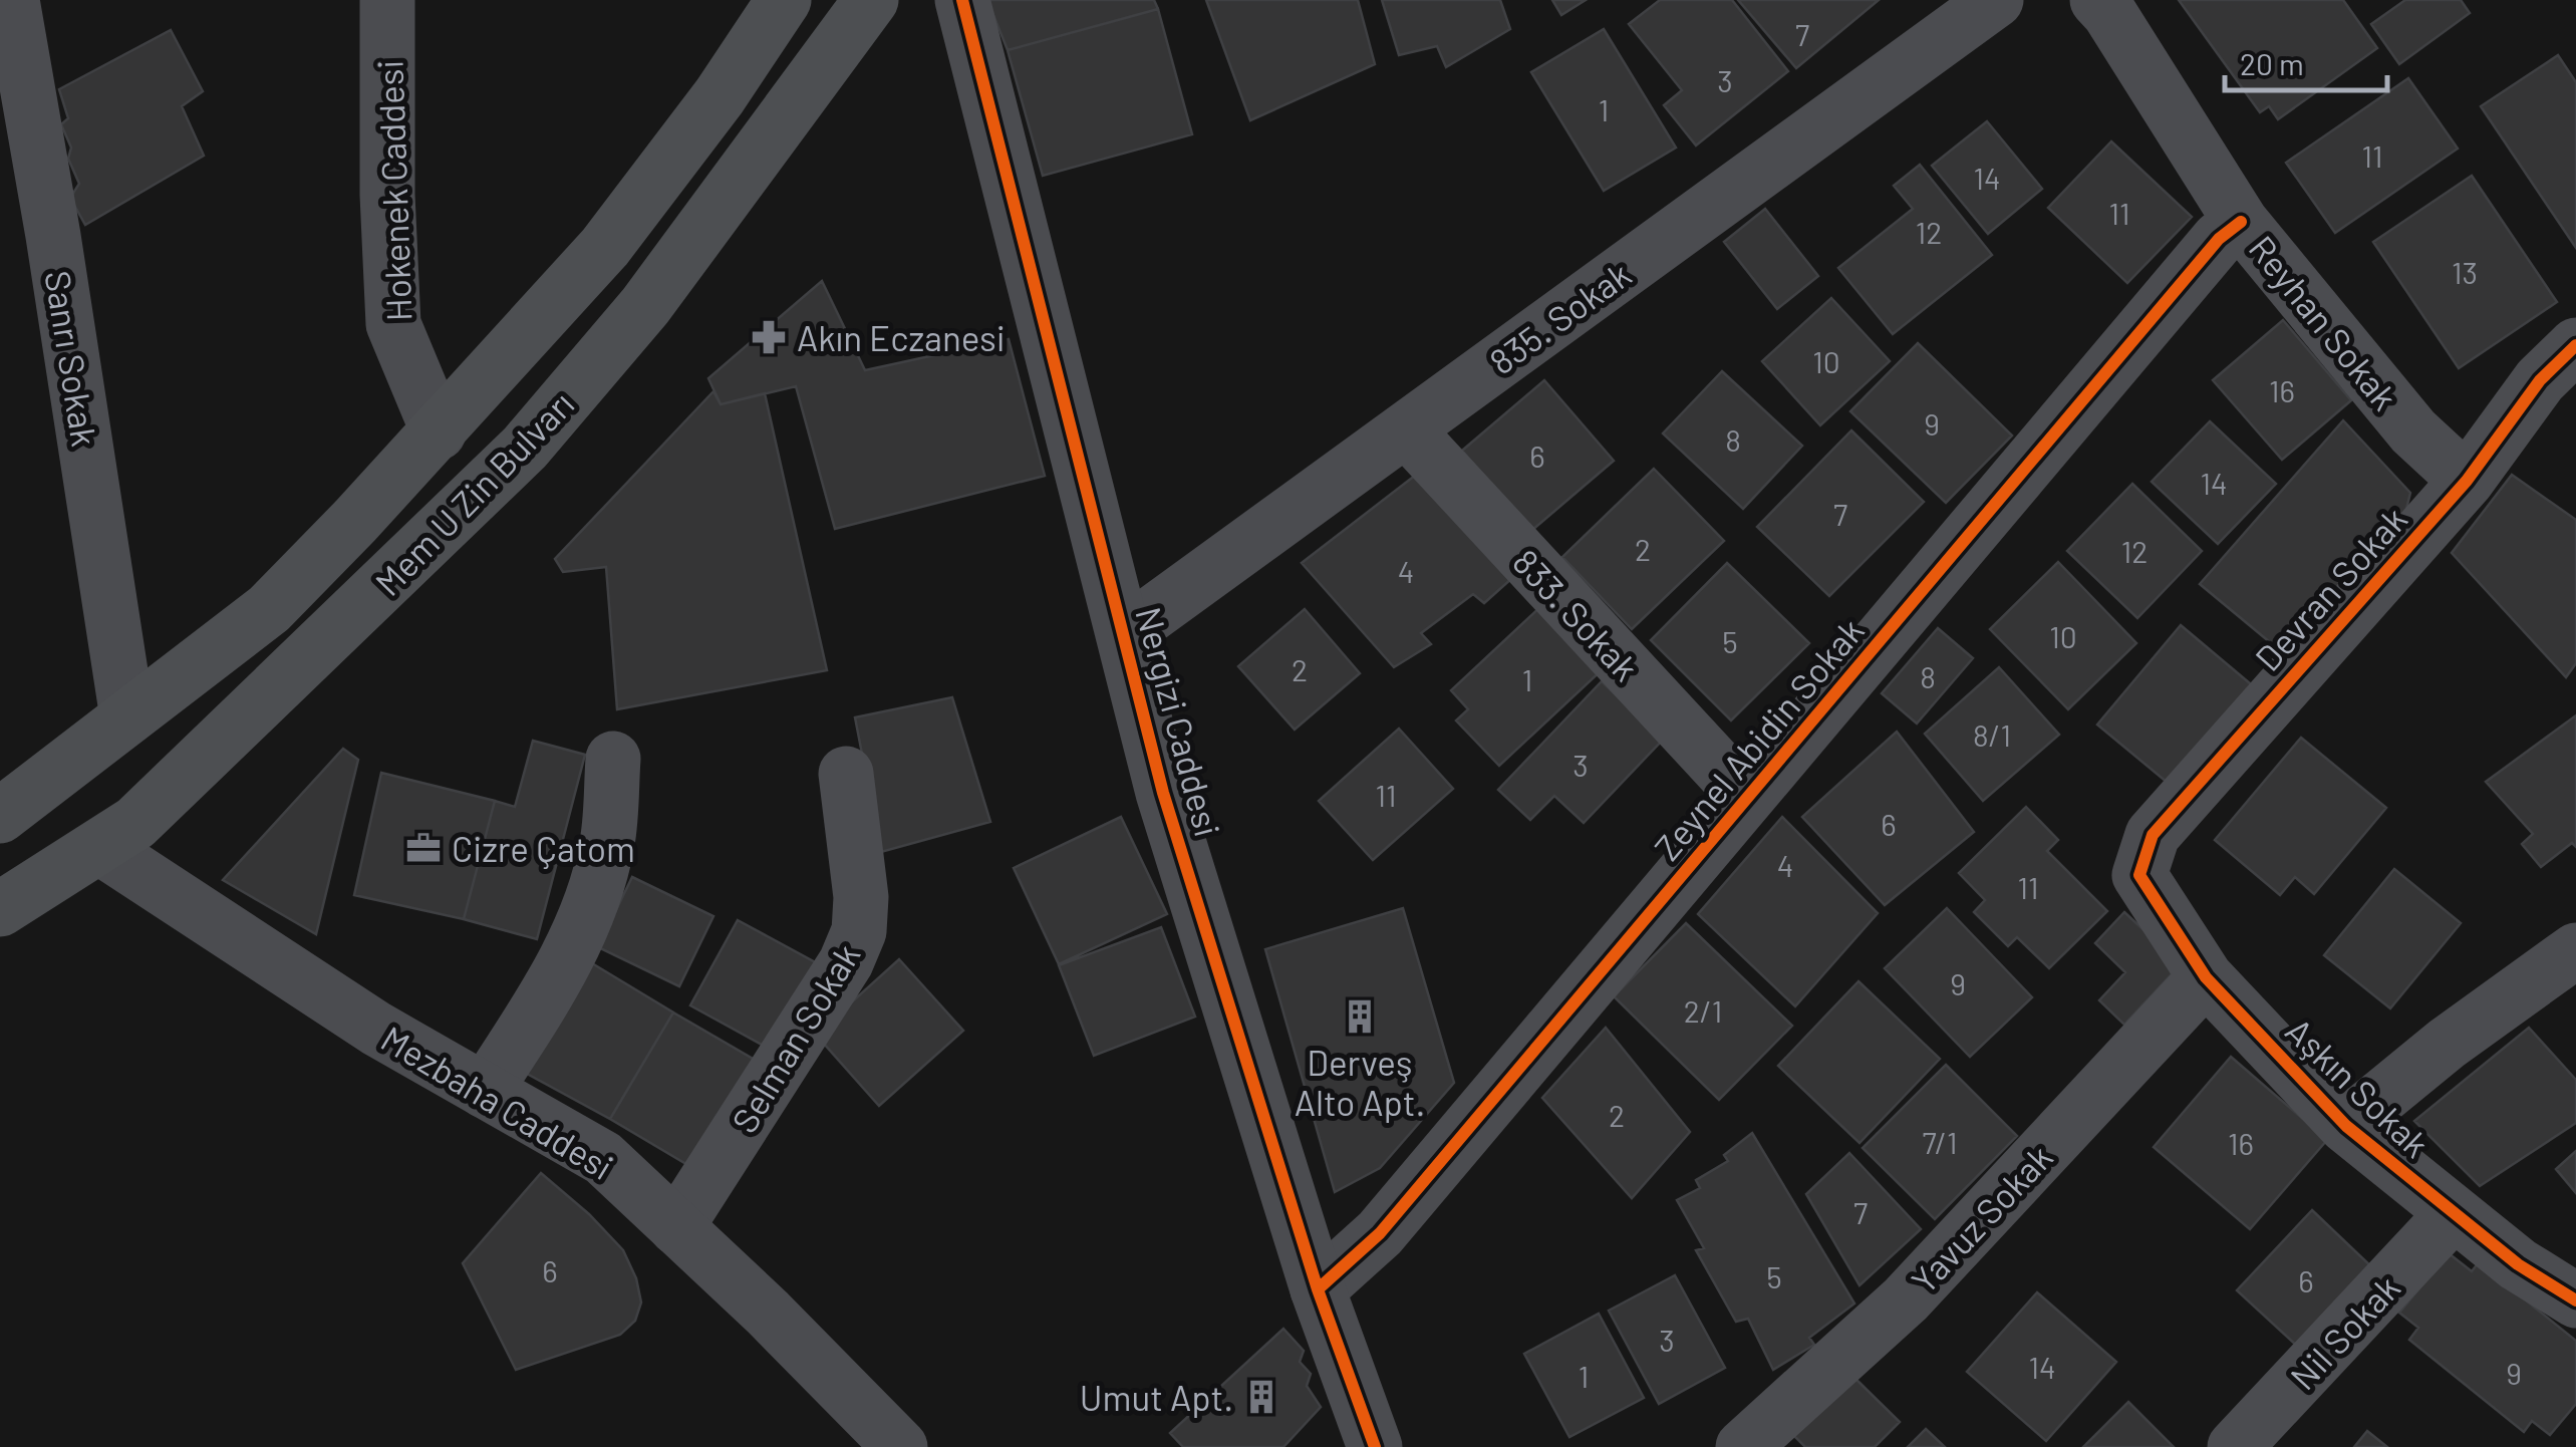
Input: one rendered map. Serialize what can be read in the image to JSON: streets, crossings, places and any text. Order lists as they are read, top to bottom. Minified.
{"streets":{"main road":["Mem U Zin Bulvarı"],"street":["Hokenek Caddesi","835. Sokak","Reyhan Sokak","Sanrı Sokak","Devran Sokak","833. Sokak","Nergizi Caddesi","Zeynel Abidin Sokak","Selman Sokak","Aşkın Sokak","Mezbaha Caddesi","Yavuz Sokak","Nil Sokak"]},"crossings":[["Hokenek Caddesi","Mem U Zin Bulvarı"],["835. Sokak","833. Sokak"],["835. Sokak","Nergizi Caddesi"],["Reyhan Sokak","Devran Sokak"],["Reyhan Sokak","Zeynel Abidin Sokak"],["Sanrı Sokak","Mem U Zin Bulvarı"],["Mem U Zin Bulvarı","Mezbaha Caddesi"],["Devran Sokak","Aşkın Sokak"],["833. Sokak","Zeynel Abidin Sokak"],["Nergizi Caddesi","Zeynel Abidin Sokak"],["Selman Sokak","Mezbaha Caddesi"],["Aşkın Sokak","Yavuz Sokak"],["Aşkın Sokak","Nil Sokak"]],"places":{"pharmacy":["Akın Eczanesi"],"office":["Cizre Çatom"],"building":["Derveş Alto Apt.","Umut Apt."]},"house_numbers":["7","3","1","11","14","11","12","13","10","16","9","8","6","14","7","2","12","4","10","5","2","8","1","8/1","3","11","6","4","11","9","2/1","2","7/1","16","7","6","5","6","3","14","9","1"],"scale_bar":"20 m"}
